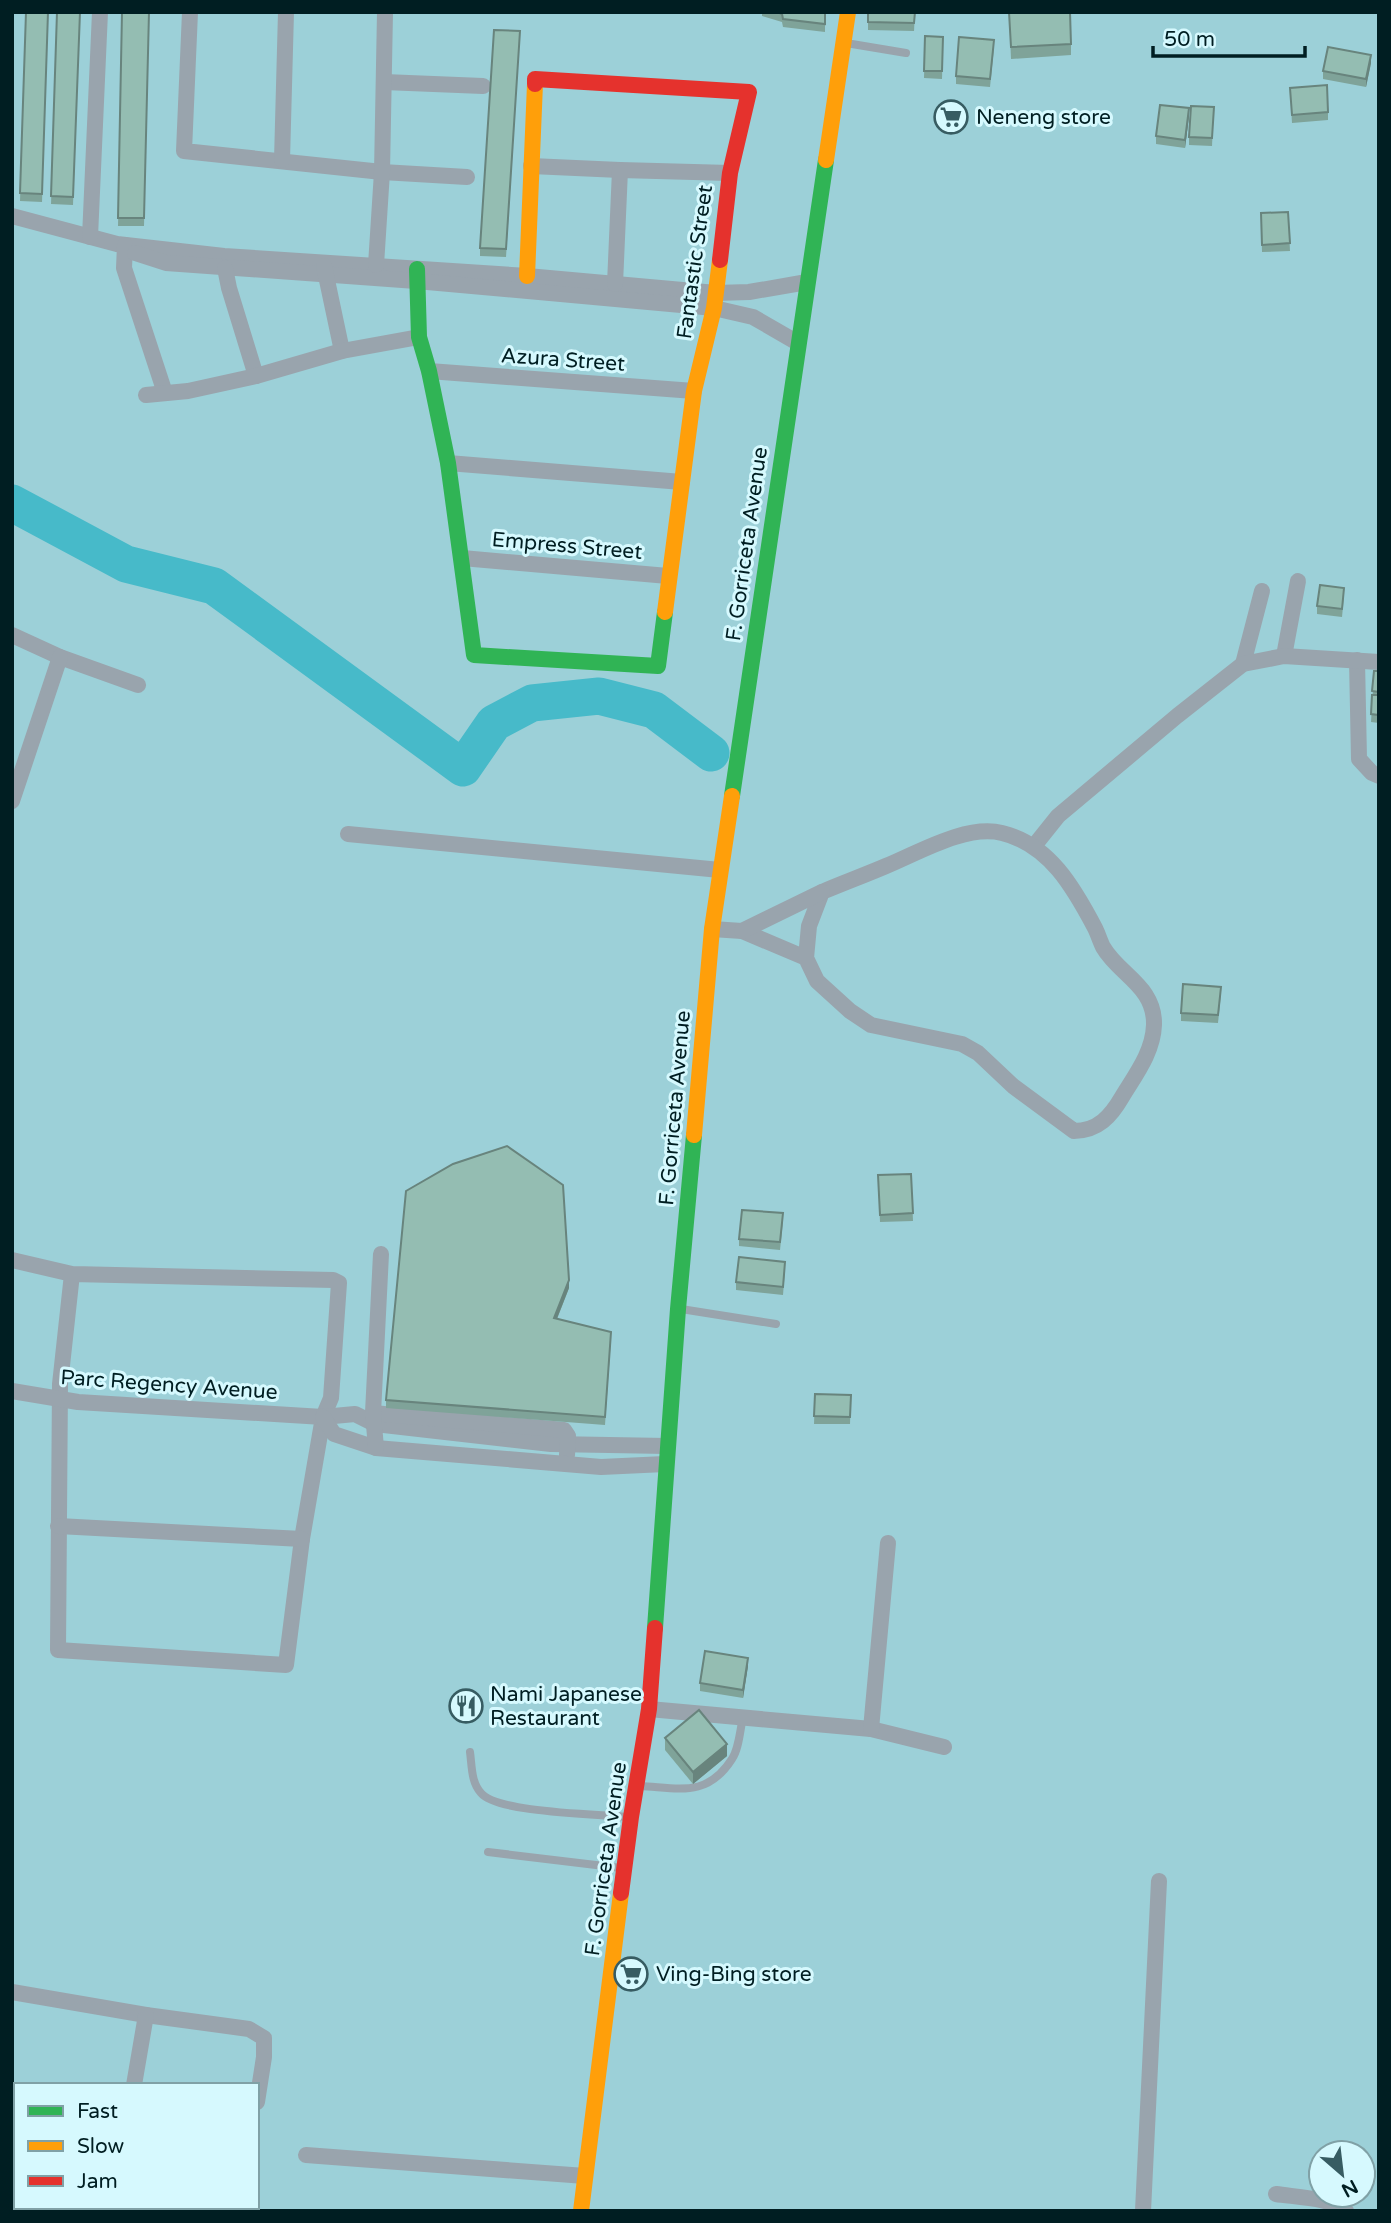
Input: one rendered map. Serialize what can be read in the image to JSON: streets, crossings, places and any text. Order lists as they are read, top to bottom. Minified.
{"streets":{"main road":["Fantastic Street","F. Gorriceta Avenue"],"street":["Azura Street","Empress Street","Parc Regency Avenue"]},"crossings":[["Fantastic Street","Azura Street"],["Fantastic Street","Empress Street"]],"places":{"supermarket":["Neneng store","Ving-Bing store"],"restaurant":["Nami Japanese Restaurant"]},"legend":["Fast","Slow","Jam"],"scale_bar":"50 m","north":"bottom right"}
